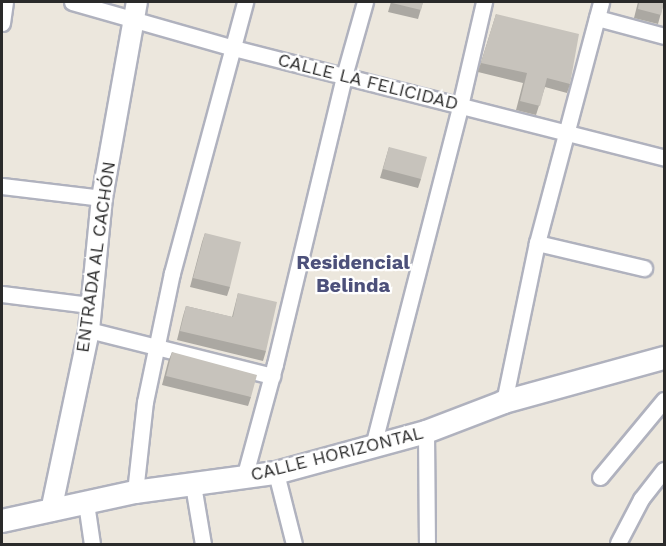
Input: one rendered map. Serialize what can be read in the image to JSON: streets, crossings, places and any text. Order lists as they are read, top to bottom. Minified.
{"streets":{"main road":["CALLE HORIZONTAL"],"street":["CALLE LA FELICIDAD","ENTRADA AL CACHÓN"]},"crossings":[["CALLE LA FELICIDAD","ENTRADA AL CACHÓN"],["ENTRADA AL CACHÓN","CALLE HORIZONTAL"]],"districts":["Residencial Belinda"]}
